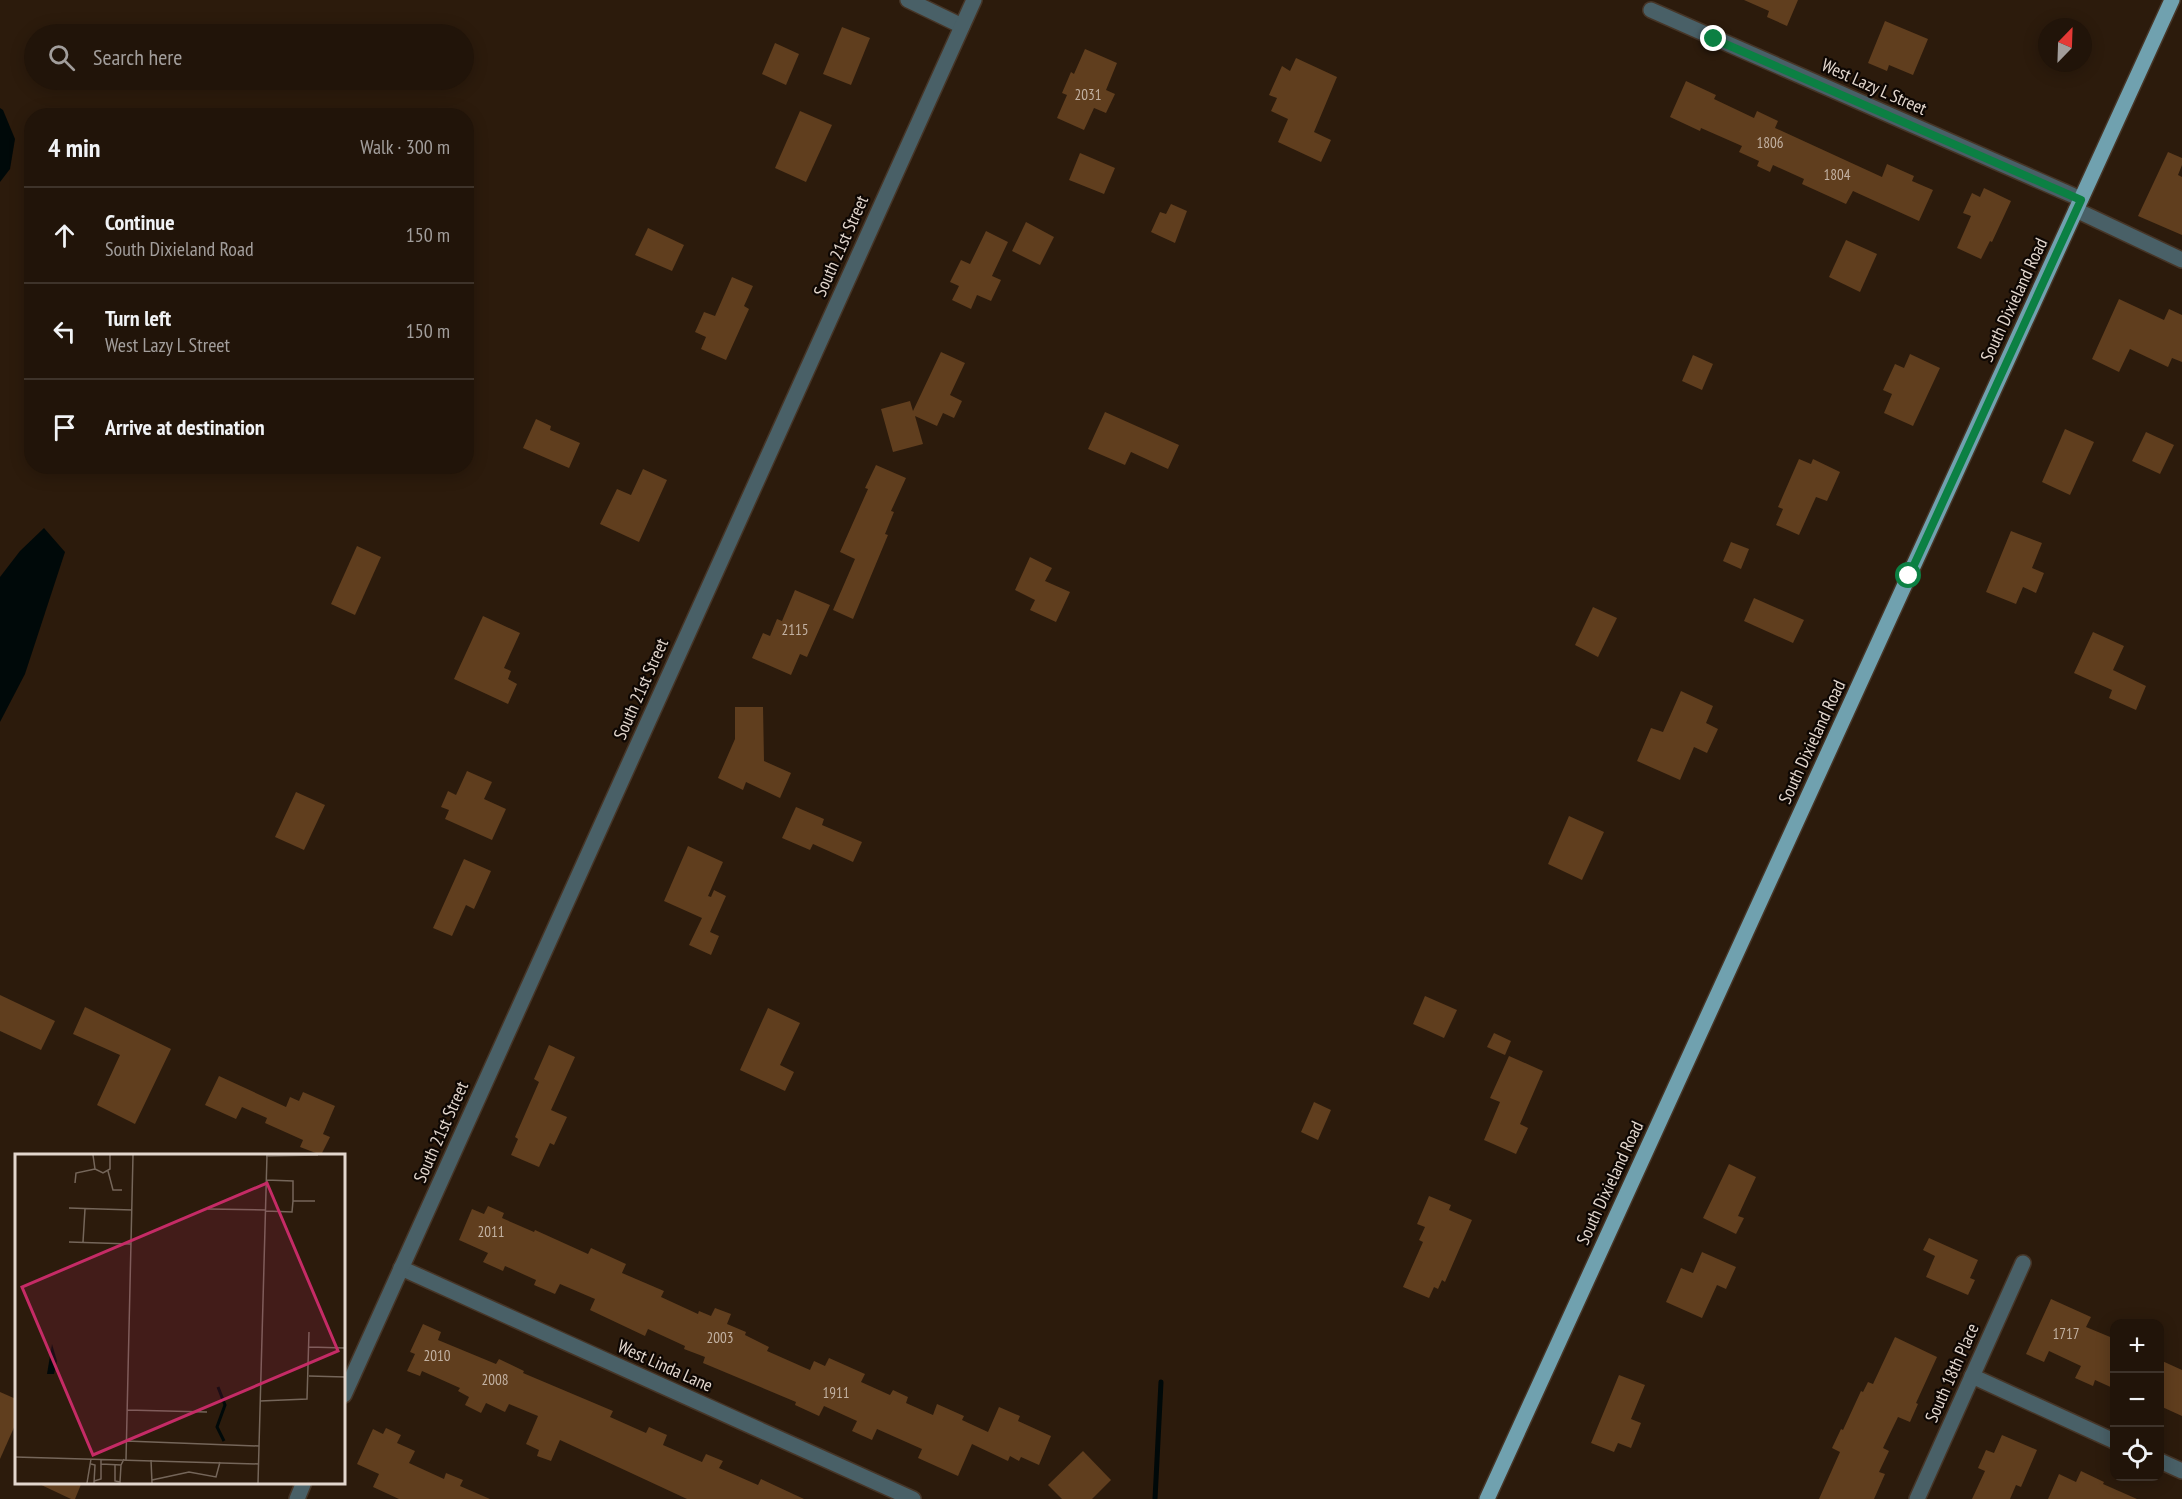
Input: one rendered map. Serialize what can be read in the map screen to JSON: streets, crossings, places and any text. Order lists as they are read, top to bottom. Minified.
{"streets":{"main road":["South Dixieland Road"],"street":["West Lazy L Street","South 21st Street","West Linda Lane","South 18th Place"]},"crossings":[["West Lazy L Street","South Dixieland Road"],["South 21st Street","West Linda Lane"]],"house_numbers":["2031","1806","1804","2115","2011","1717","2003","2010","2008","1911"],"north":"top right","page":{"search":"Search here","heading":["4 min","Walk · 300 m"],"list":[["Continue","South Dixieland Road","150 m"],["Turn left","West Lazy L Street","150 m"],"Arrive at destination"],"map_buttons":["+","−"]}}
